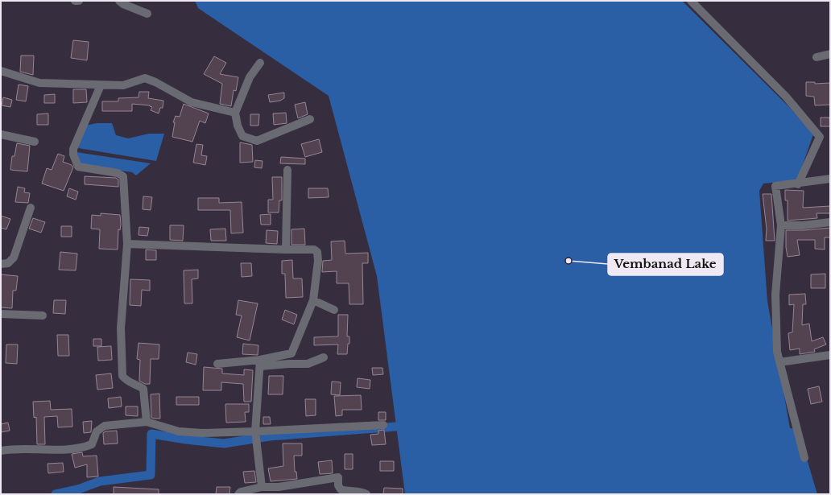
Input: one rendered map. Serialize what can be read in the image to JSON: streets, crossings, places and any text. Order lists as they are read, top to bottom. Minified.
{"places":["Vembanad Lake"]}
